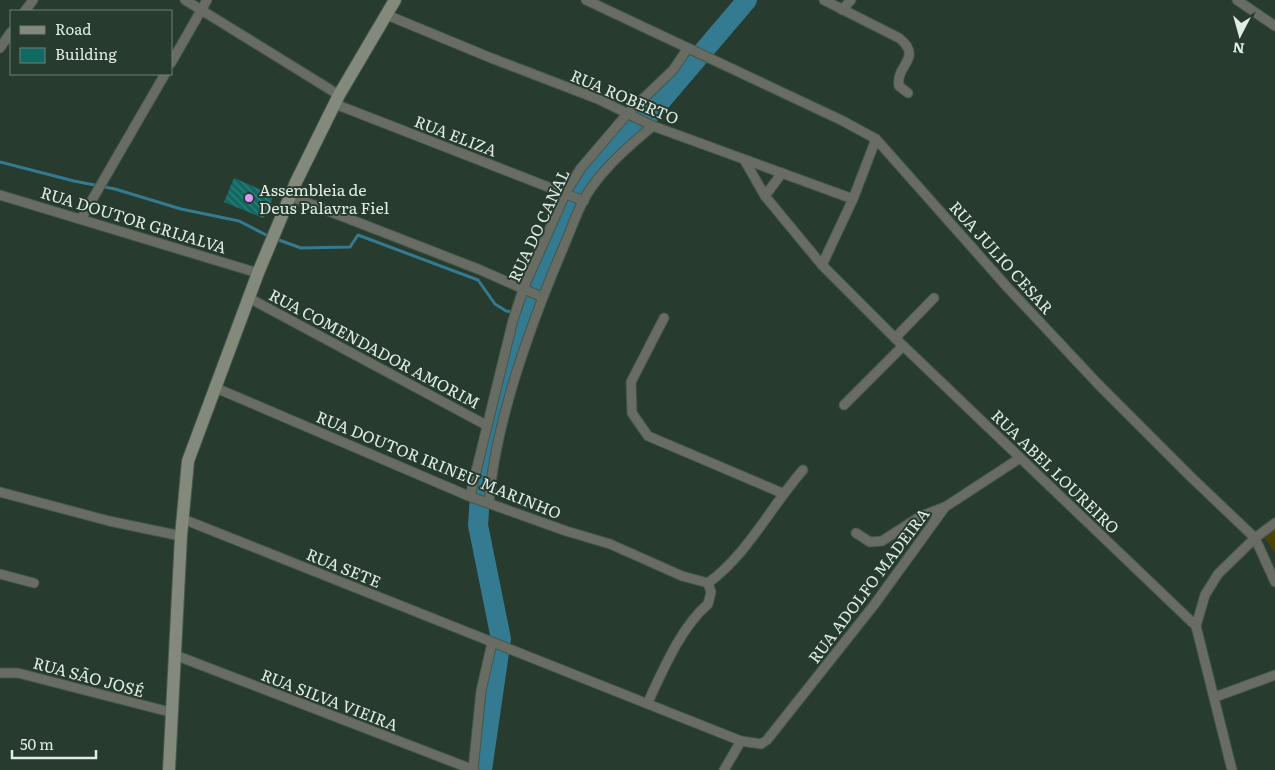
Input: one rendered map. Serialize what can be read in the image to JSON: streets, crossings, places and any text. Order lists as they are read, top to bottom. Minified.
{"streets":{"street":["RUA ROBERTO","RUA ELIZA","RUA DOUTOR GRIJALVA","RUA DO CANAL","RUA JULIO CESAR","RUA COMENDADOR AMORIM","RUA DOUTOR IRINEU MARINHO","RUA ABEL LOUREIRO","RUA SETE","RUA ADOLFO MADEIRA","RUA SÃO JOSÉ","RUA SILVA VIEIRA"]},"crossings":[["RUA ROBERTO","RUA DO CANAL"],["RUA ROBERTO","RUA ABEL LOUREIRO"],["RUA ELIZA","RUA DO CANAL"],["RUA DO CANAL","RUA JULIO CESAR"],["RUA DO CANAL","RUA COMENDADOR AMORIM"],["RUA DO CANAL","RUA DOUTOR IRINEU MARINHO"],["RUA ABEL LOUREIRO","RUA ADOLFO MADEIRA"]],"places":["Assembleia de Deus Palavra Fiel"],"legend":["Road","Building"],"scale_bar":"50 m","north":"bottom"}
